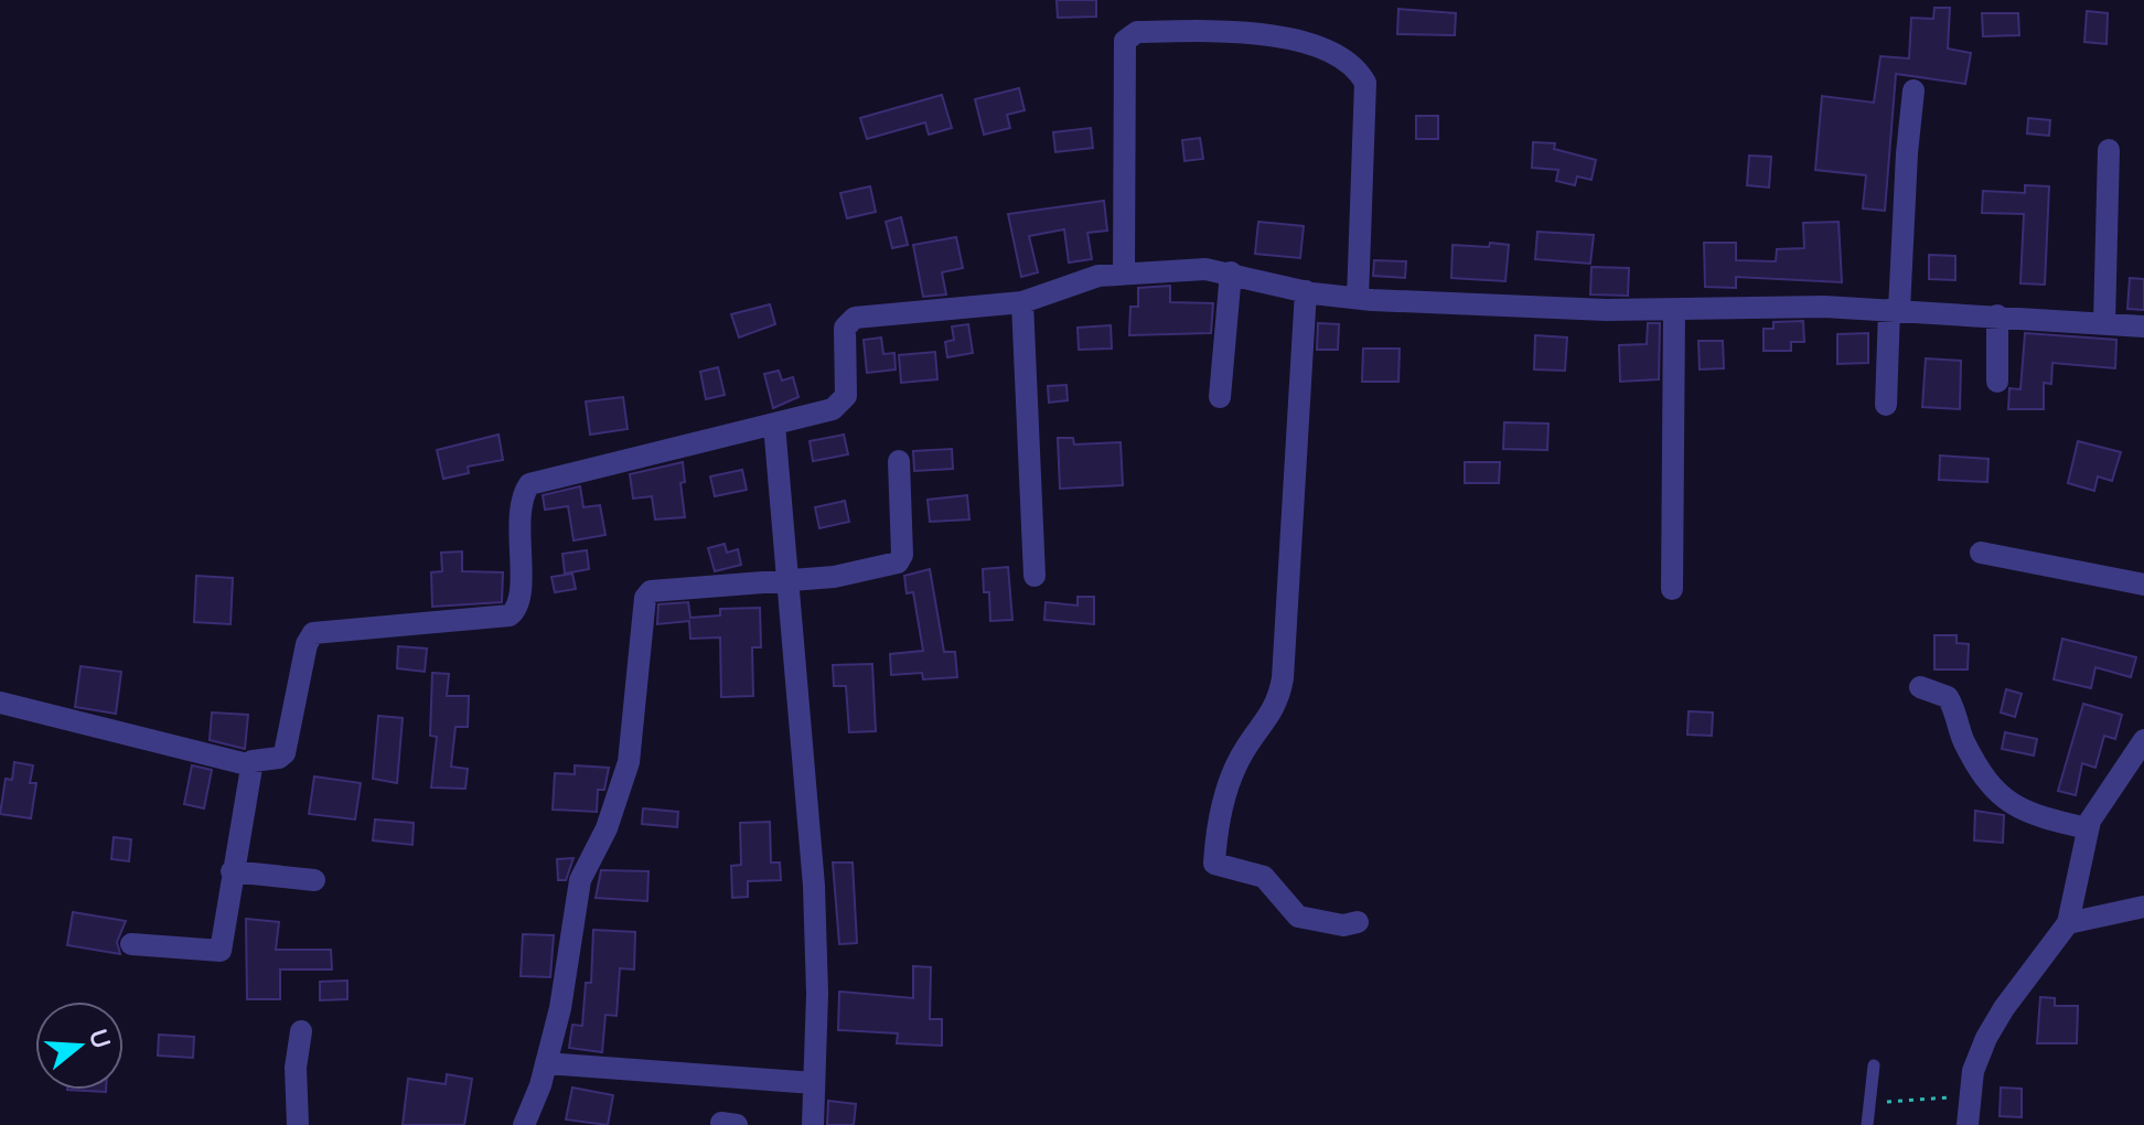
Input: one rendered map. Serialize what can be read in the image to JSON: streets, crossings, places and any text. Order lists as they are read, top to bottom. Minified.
{"north":"right"}
